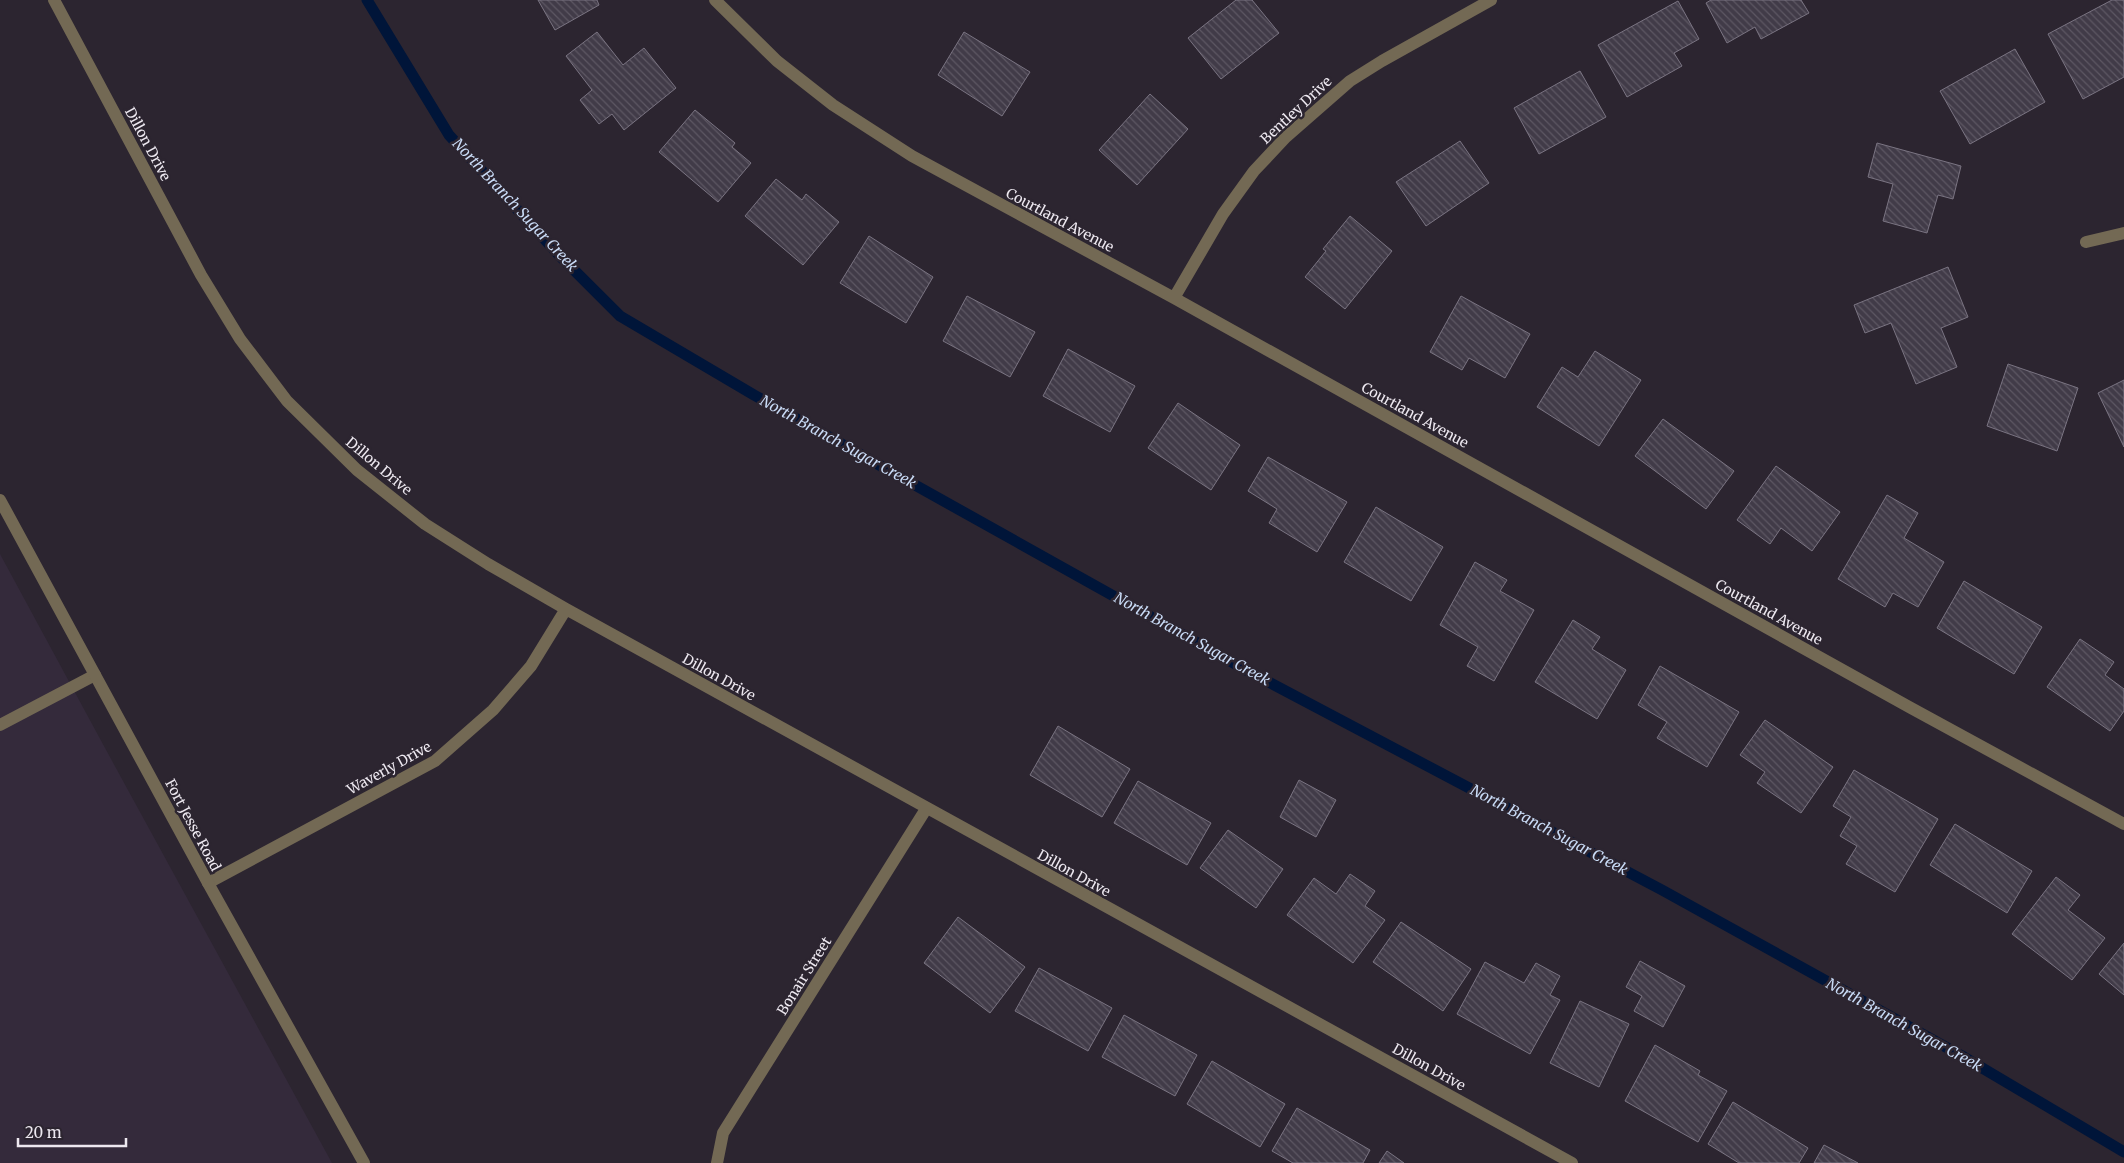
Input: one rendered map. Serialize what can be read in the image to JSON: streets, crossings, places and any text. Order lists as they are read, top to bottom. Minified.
{"streets":{"street":["Bentley Drive","Dillon Drive","Courtland Avenue","Waverly Drive","Fort Jesse Road","Bonair Street"]},"crossings":[["Bentley Drive","Courtland Avenue"],["Dillon Drive","Waverly Drive"],["Dillon Drive","Bonair Street"],["Waverly Drive","Fort Jesse Road"]],"water":["North Branch Sugar Creek"],"scale_bar":"20 m"}
